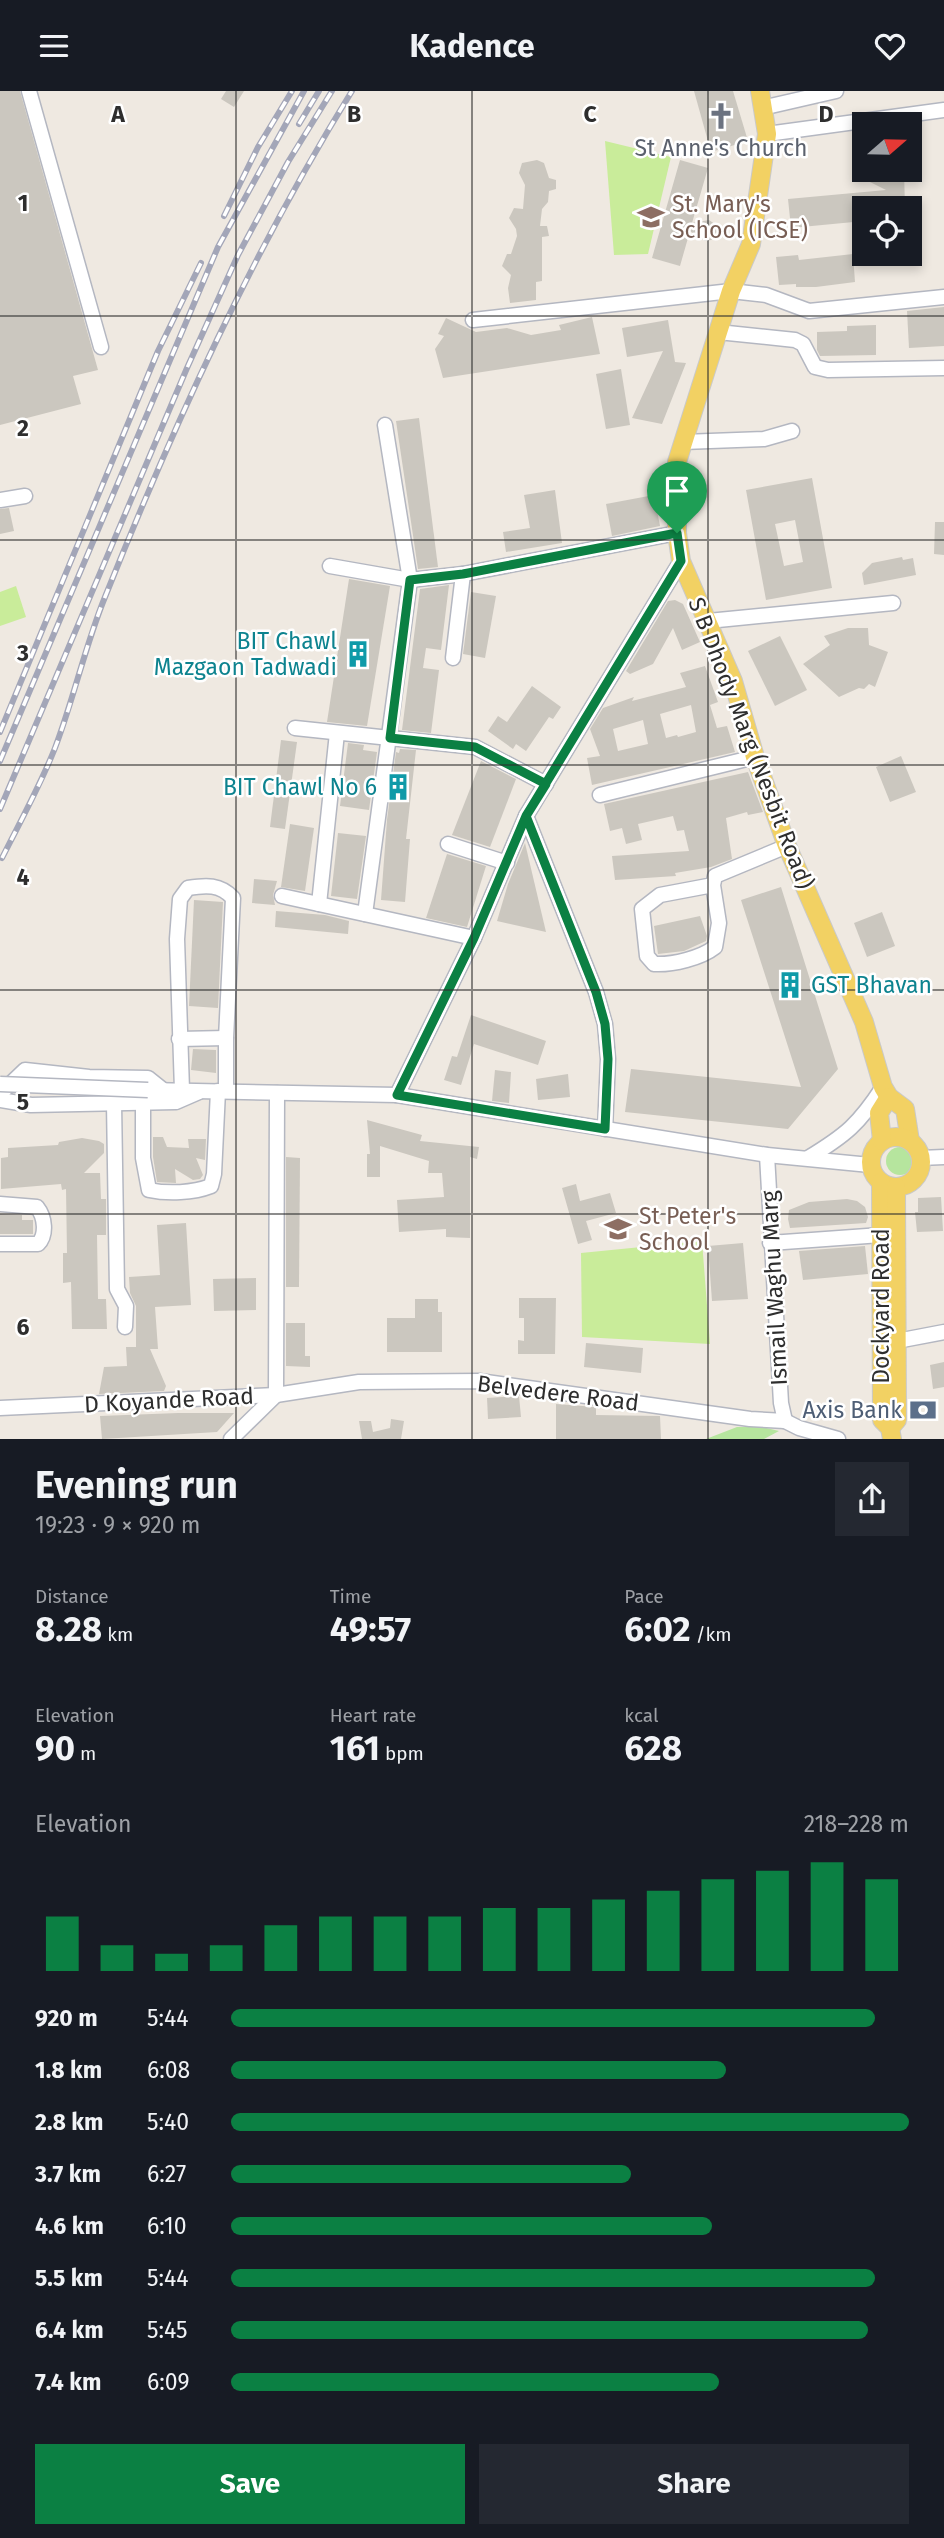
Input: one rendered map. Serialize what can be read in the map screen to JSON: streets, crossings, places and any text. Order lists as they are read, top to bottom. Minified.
{"streets":{"main road":["S B Dhody Marg (Nesbit Road)","Dockyard Road"],"street":["Ismail Waghu Marg","Belvedere Road","D Koyande Road"]},"crossings":[["Ismail Waghu Marg","Belvedere Road"],["Belvedere Road","D Koyande Road"]],"places":{"church":["St Anne's Church"],"school or university":["St. Mary's School (ICSE)","St Peter's School"],"building":["BIT Chawl Mazgaon Tadwadi","BIT Chawl No 6","GST Bhavan"],"bank":["Axis Bank"]},"north":"right","page":{"header":"Kadence","heading":["Evening run","19:23 · 9 × 920 m"],"stats":[["Distance","8.28 km"],["Time","49:57"],["Pace","6:02 /km"],["Elevation","90 m"],["Heart rate","161 bpm"],["kcal","628"]],"chart":["Elevation","218–228 m"],"list":[{"name":"920 m","note":"5:44"},{"name":"1.8 km","note":"6:08"},{"name":"2.8 km","note":"5:40"},{"name":"3.7 km","note":"6:27"},{"name":"4.6 km","note":"6:10"},{"name":"5.5 km","note":"5:44"},{"name":"6.4 km","note":"5:45"},{"name":"7.4 km","note":"6:09"}],"buttons":["Save","Share"]},"grid":{"columns":["A","B","C","D"],"rows":["1","2","3","4","5","6"]}}
